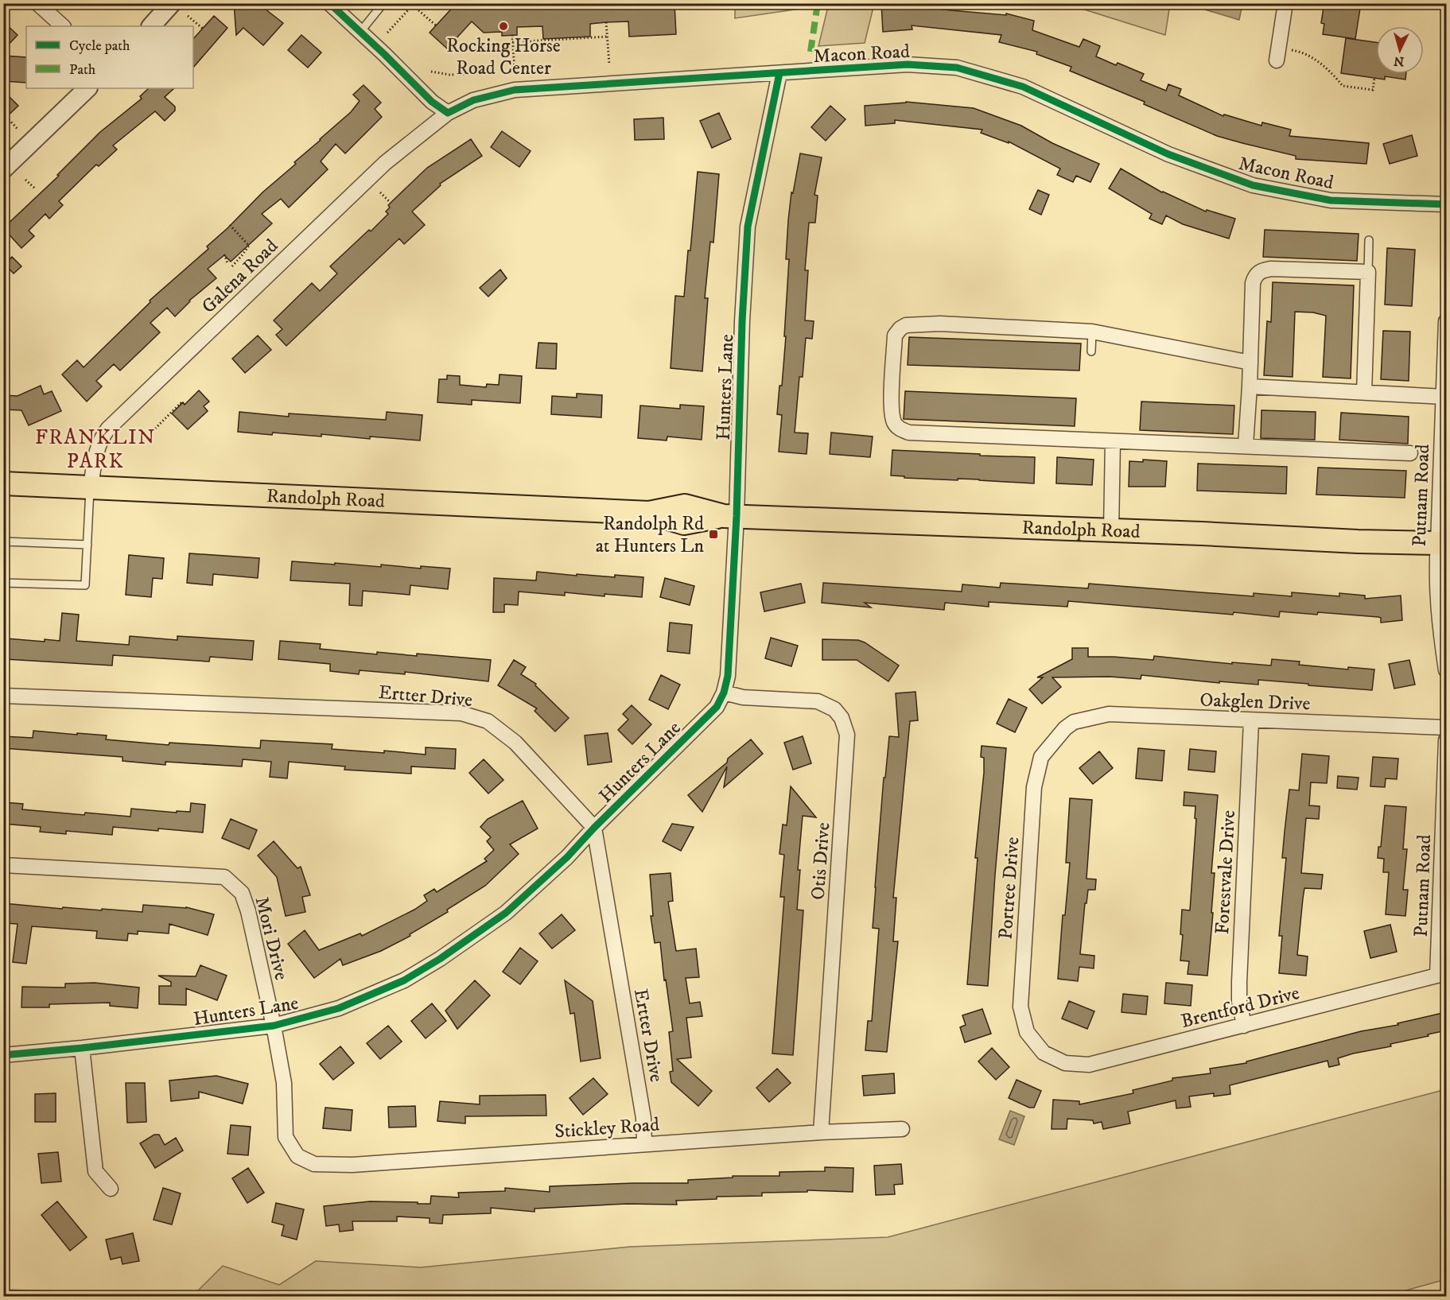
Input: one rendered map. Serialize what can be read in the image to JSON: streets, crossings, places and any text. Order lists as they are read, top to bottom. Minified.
{"streets":{"main road":["Randolph Road"],"street":["Macon Road","Galena Road","Hunters Lane","Putnam Road","Ertter Drive","Oakglen Drive","Otis Drive","Forestvale Drive","Portree Drive","Mori Drive","Brentford Drive","Stickley Road"]},"crossings":[["Macon Road","Galena Road"],["Macon Road","Hunters Lane"],["Galena Road","Randolph Road"],["Hunters Lane","Randolph Road"],["Hunters Lane","Ertter Drive"],["Hunters Lane","Otis Drive"],["Hunters Lane","Mori Drive"],["Putnam Road","Randolph Road"],["Putnam Road","Brentford Drive"],["Ertter Drive","Stickley Road"],["Oakglen Drive","Forestvale Drive"],["Oakglen Drive","Portree Drive"],["Otis Drive","Stickley Road"],["Forestvale Drive","Brentford Drive"],["Portree Drive","Brentford Drive"],["Mori Drive","Stickley Road"]],"districts":["FRANKLIN PARK"],"places":{"other":["Rocking Horse Road Center"],"transit":["Randolph Rd at Hunters Ln"]},"legend":["Cycle path","Path"],"north":"bottom"}
